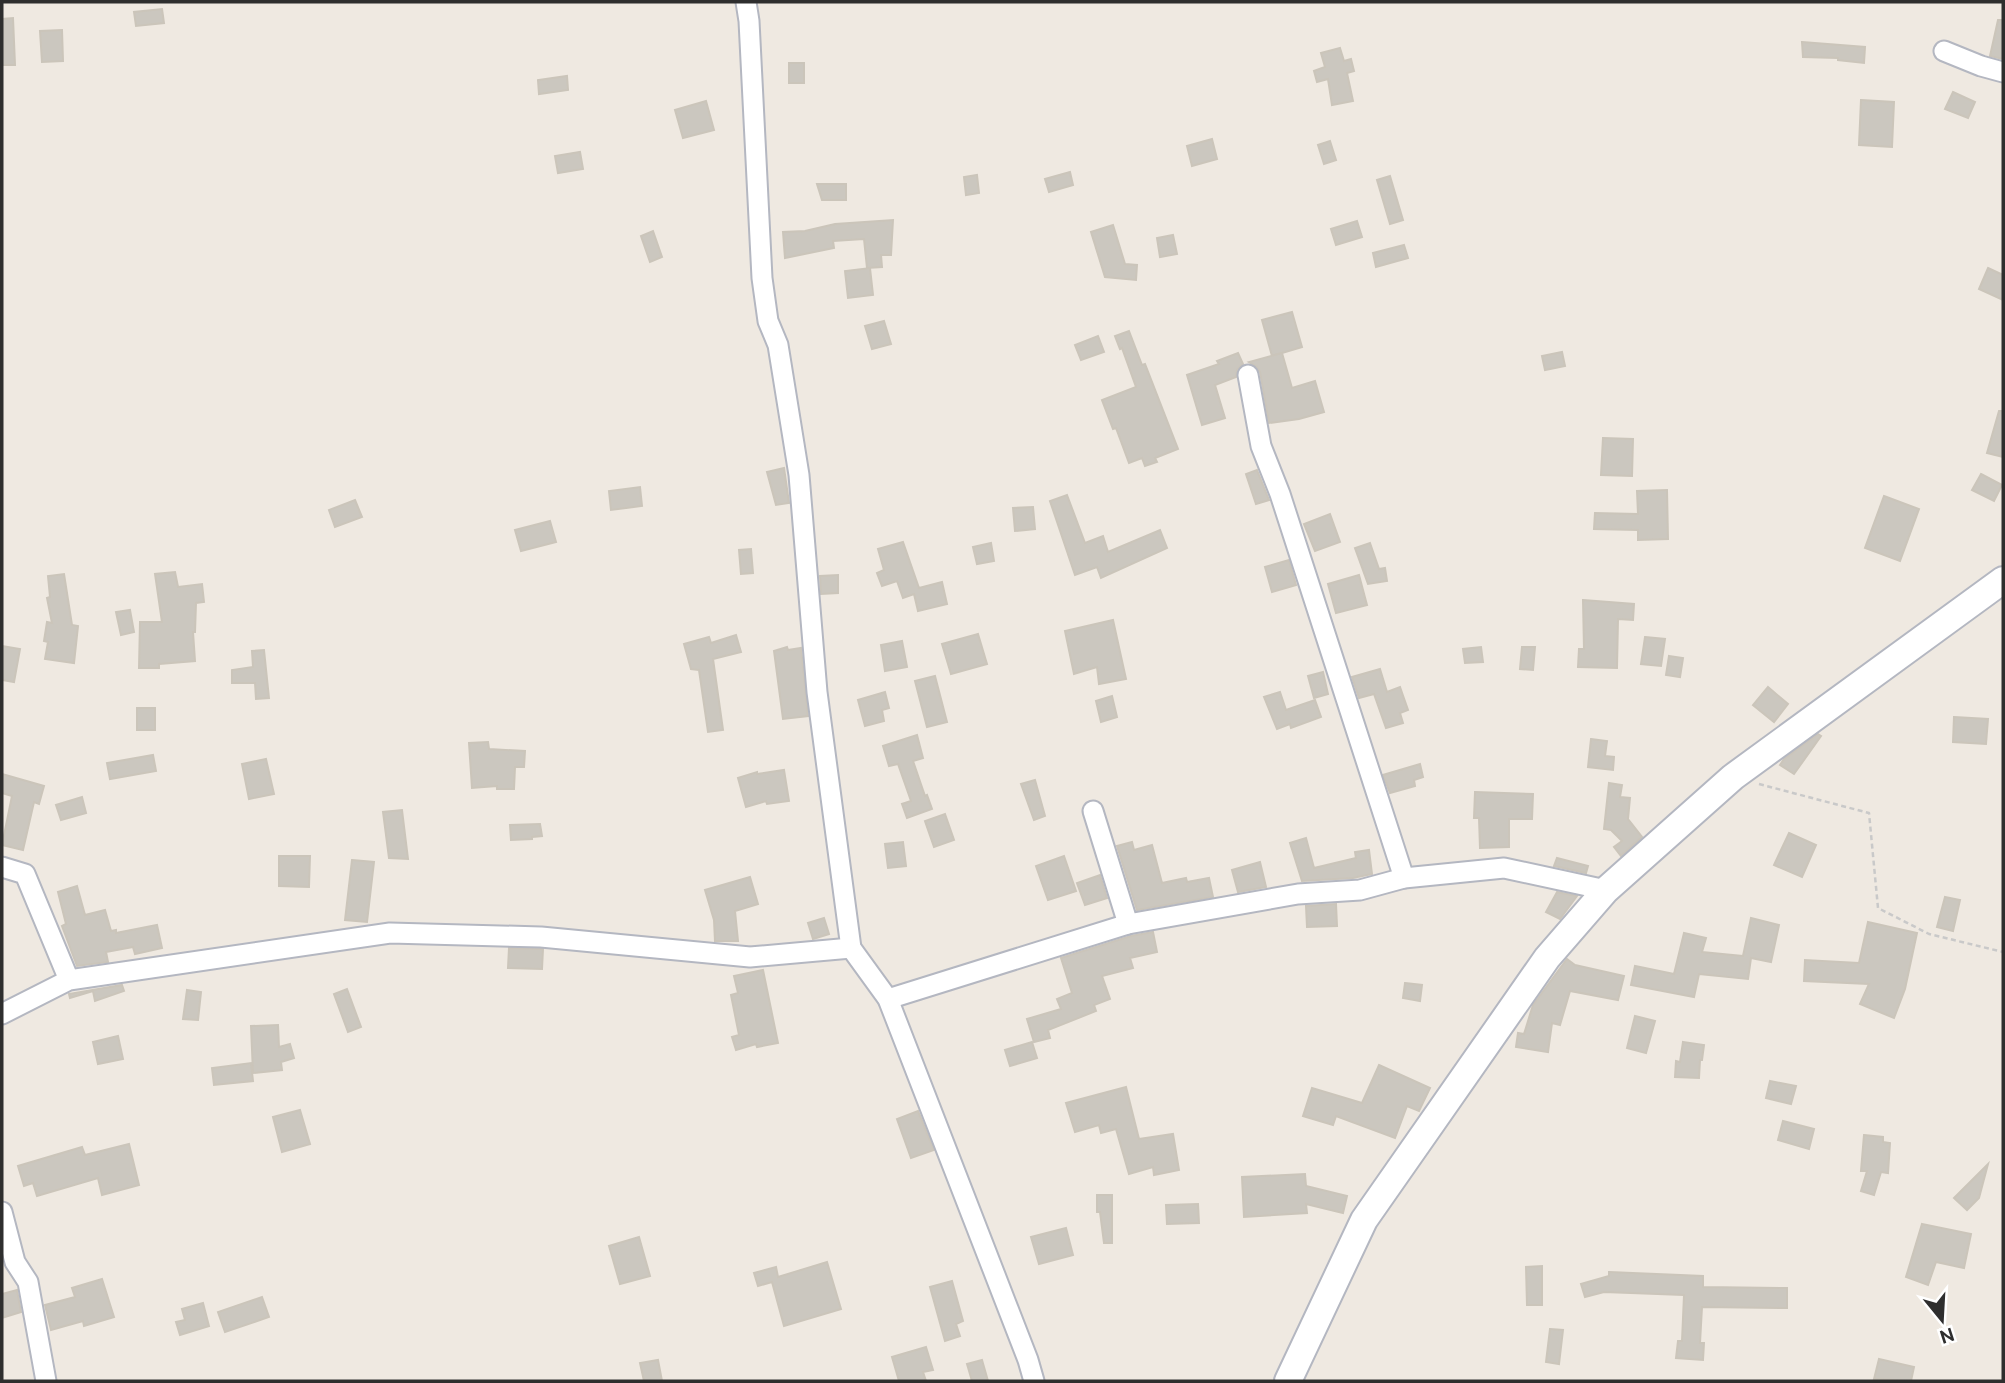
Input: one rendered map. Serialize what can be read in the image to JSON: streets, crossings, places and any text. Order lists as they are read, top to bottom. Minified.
{"north":"bottom"}
